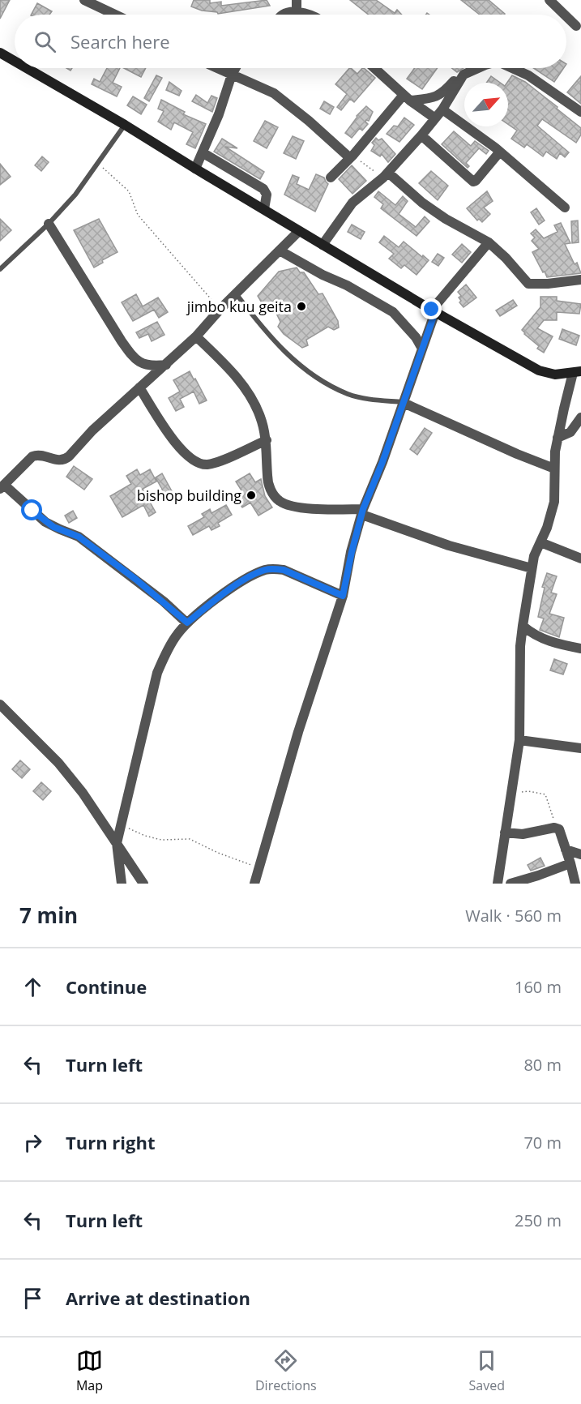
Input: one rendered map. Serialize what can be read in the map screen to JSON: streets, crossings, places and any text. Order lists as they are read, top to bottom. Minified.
{"places":["jimbo kuu geita","bishop building"],"north":"top right","page":{"search":"Search here","heading":["7 min","Walk · 560 m"],"list":[["Continue","160 m"],["Turn left","80 m"],["Turn right","70 m"],["Turn left","250 m"],"Arrive at destination"],"nav":["Map","Directions","Saved"]}}
